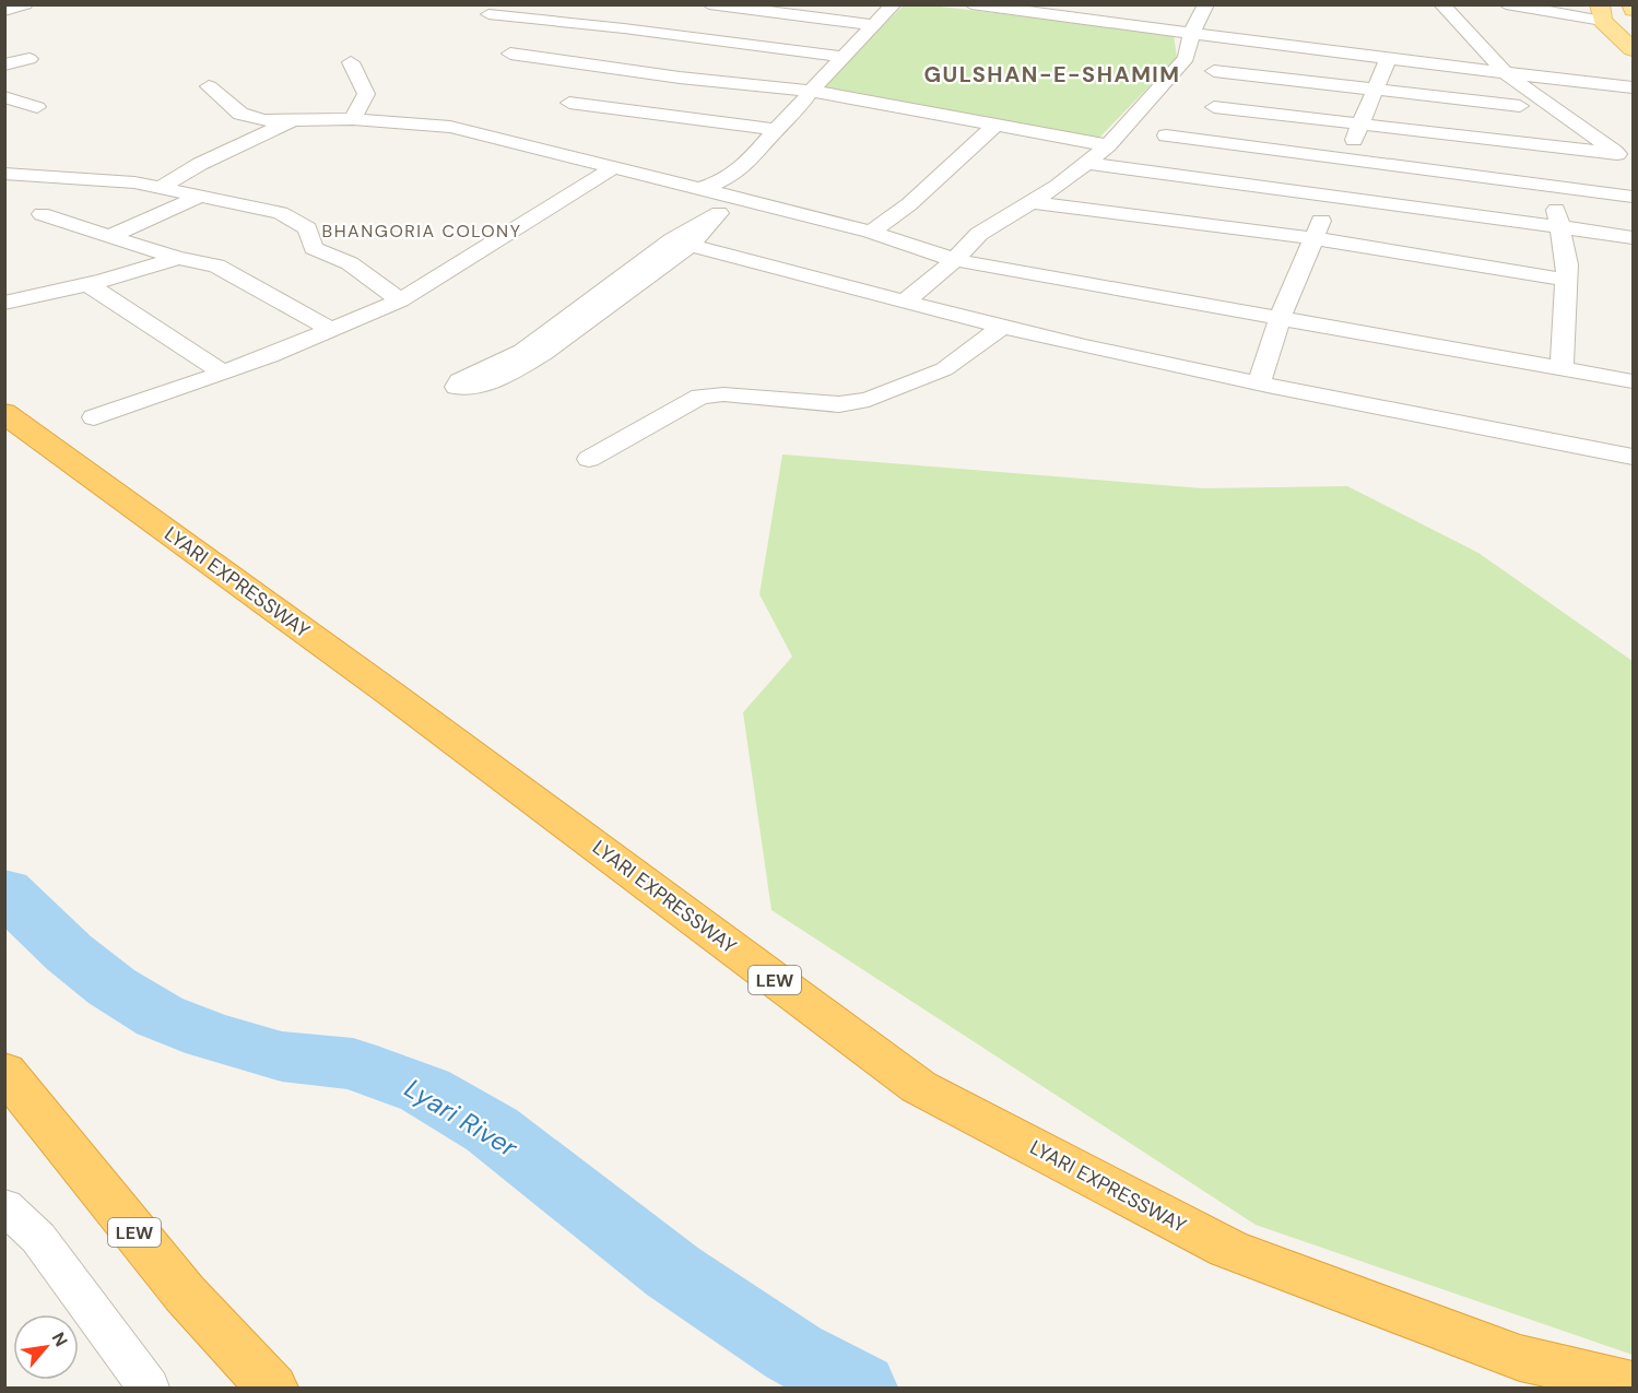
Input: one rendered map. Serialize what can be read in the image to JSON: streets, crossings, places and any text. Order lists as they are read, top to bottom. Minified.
{"streets":{"highway":["LYARI EXPRESSWAY","LEW"]},"districts":["GULSHAN-E-SHAMIM","BHANGORIA COLONY"],"water":["Lyari River"],"north":"top right"}
